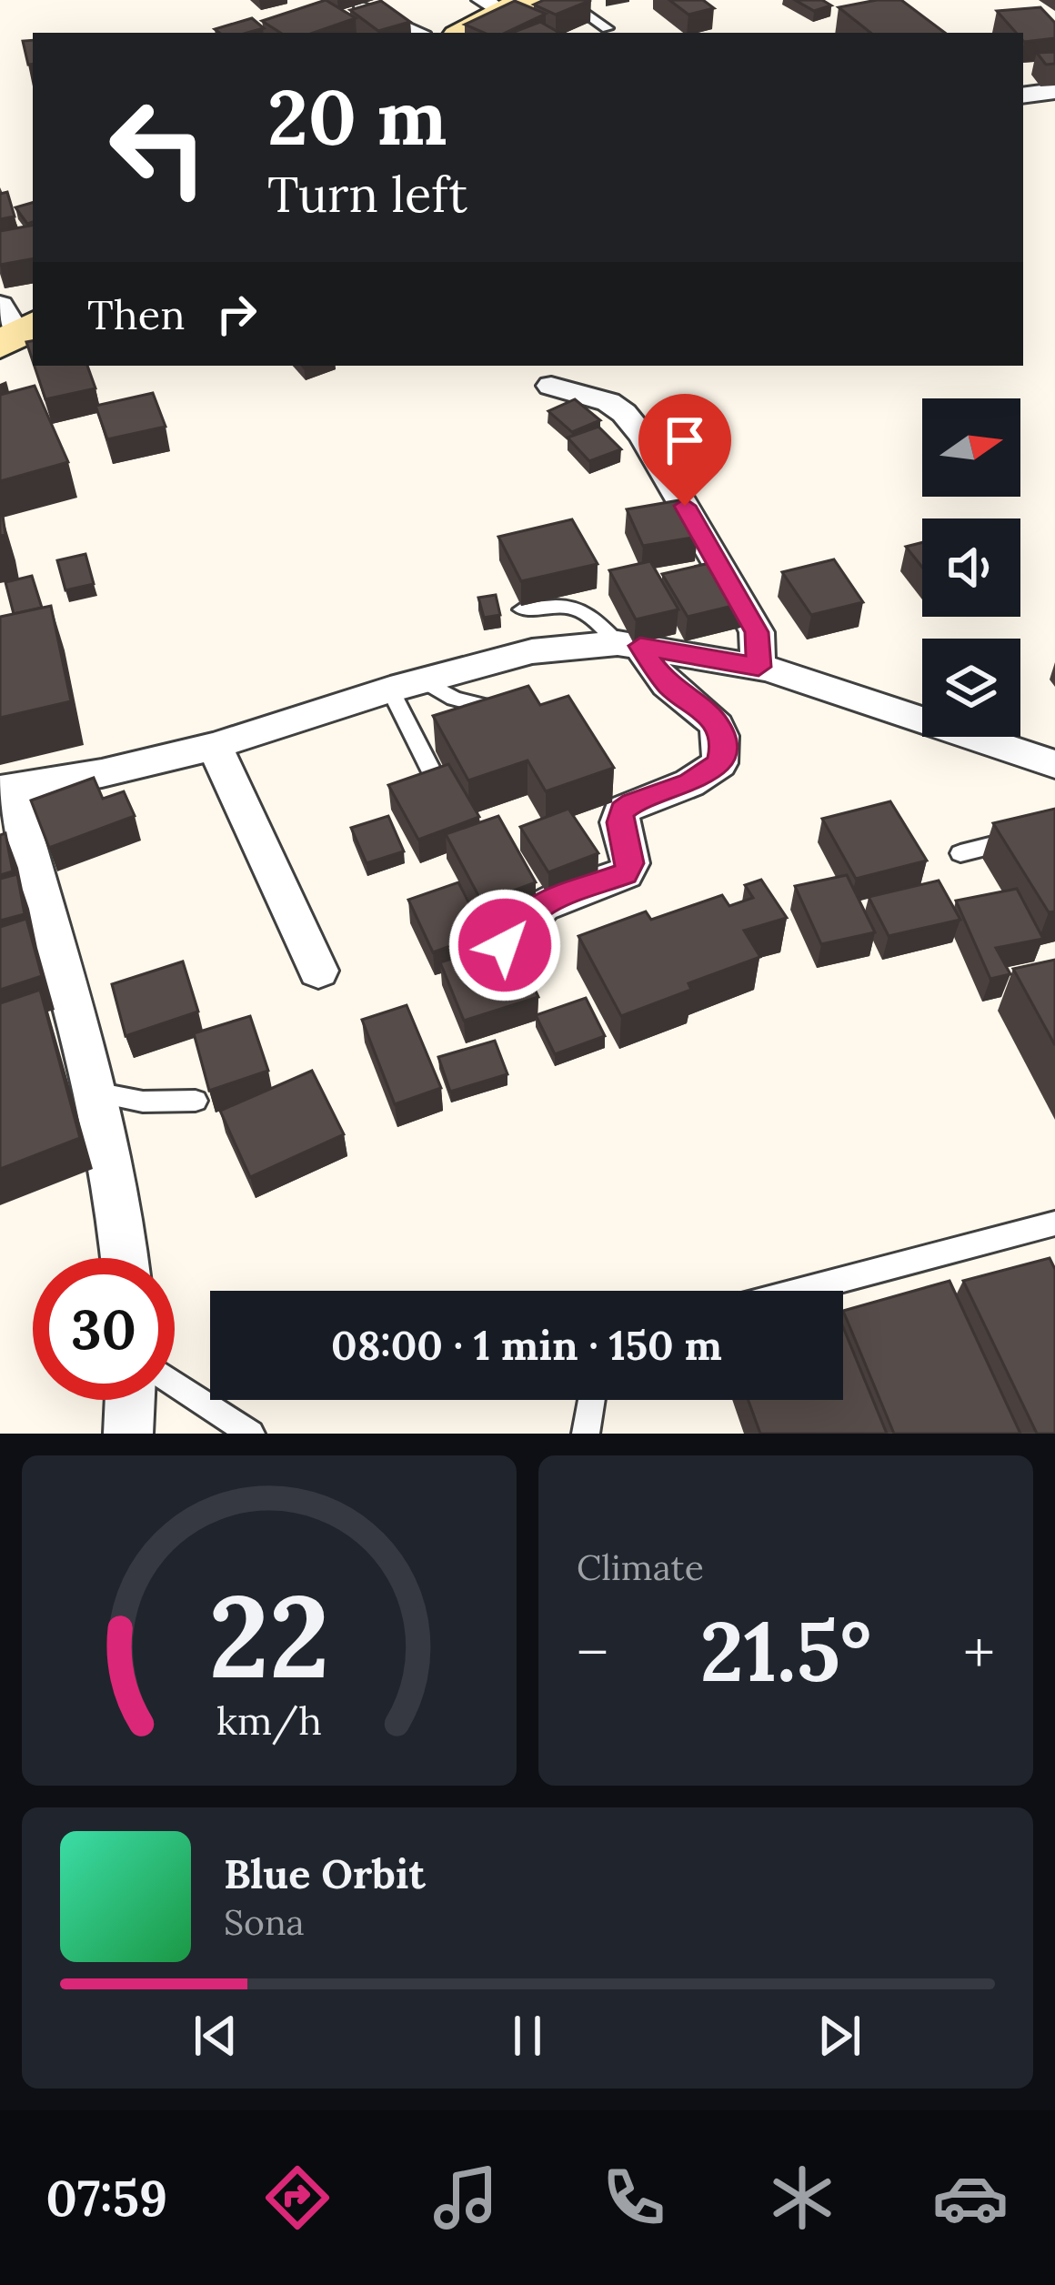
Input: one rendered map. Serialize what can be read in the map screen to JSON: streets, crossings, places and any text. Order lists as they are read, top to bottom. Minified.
{"north":"right","page":{"turn":["20 m","Turn left"],"then":"Then","limit":"30","trip":"08:00 · 1 min · 150 m","tile":"Climate","heat":["−","21.5°","+"],"song":["Blue Orbit","Sona"],"tabs":"07:59","gauge":["22","km/h"]}}
